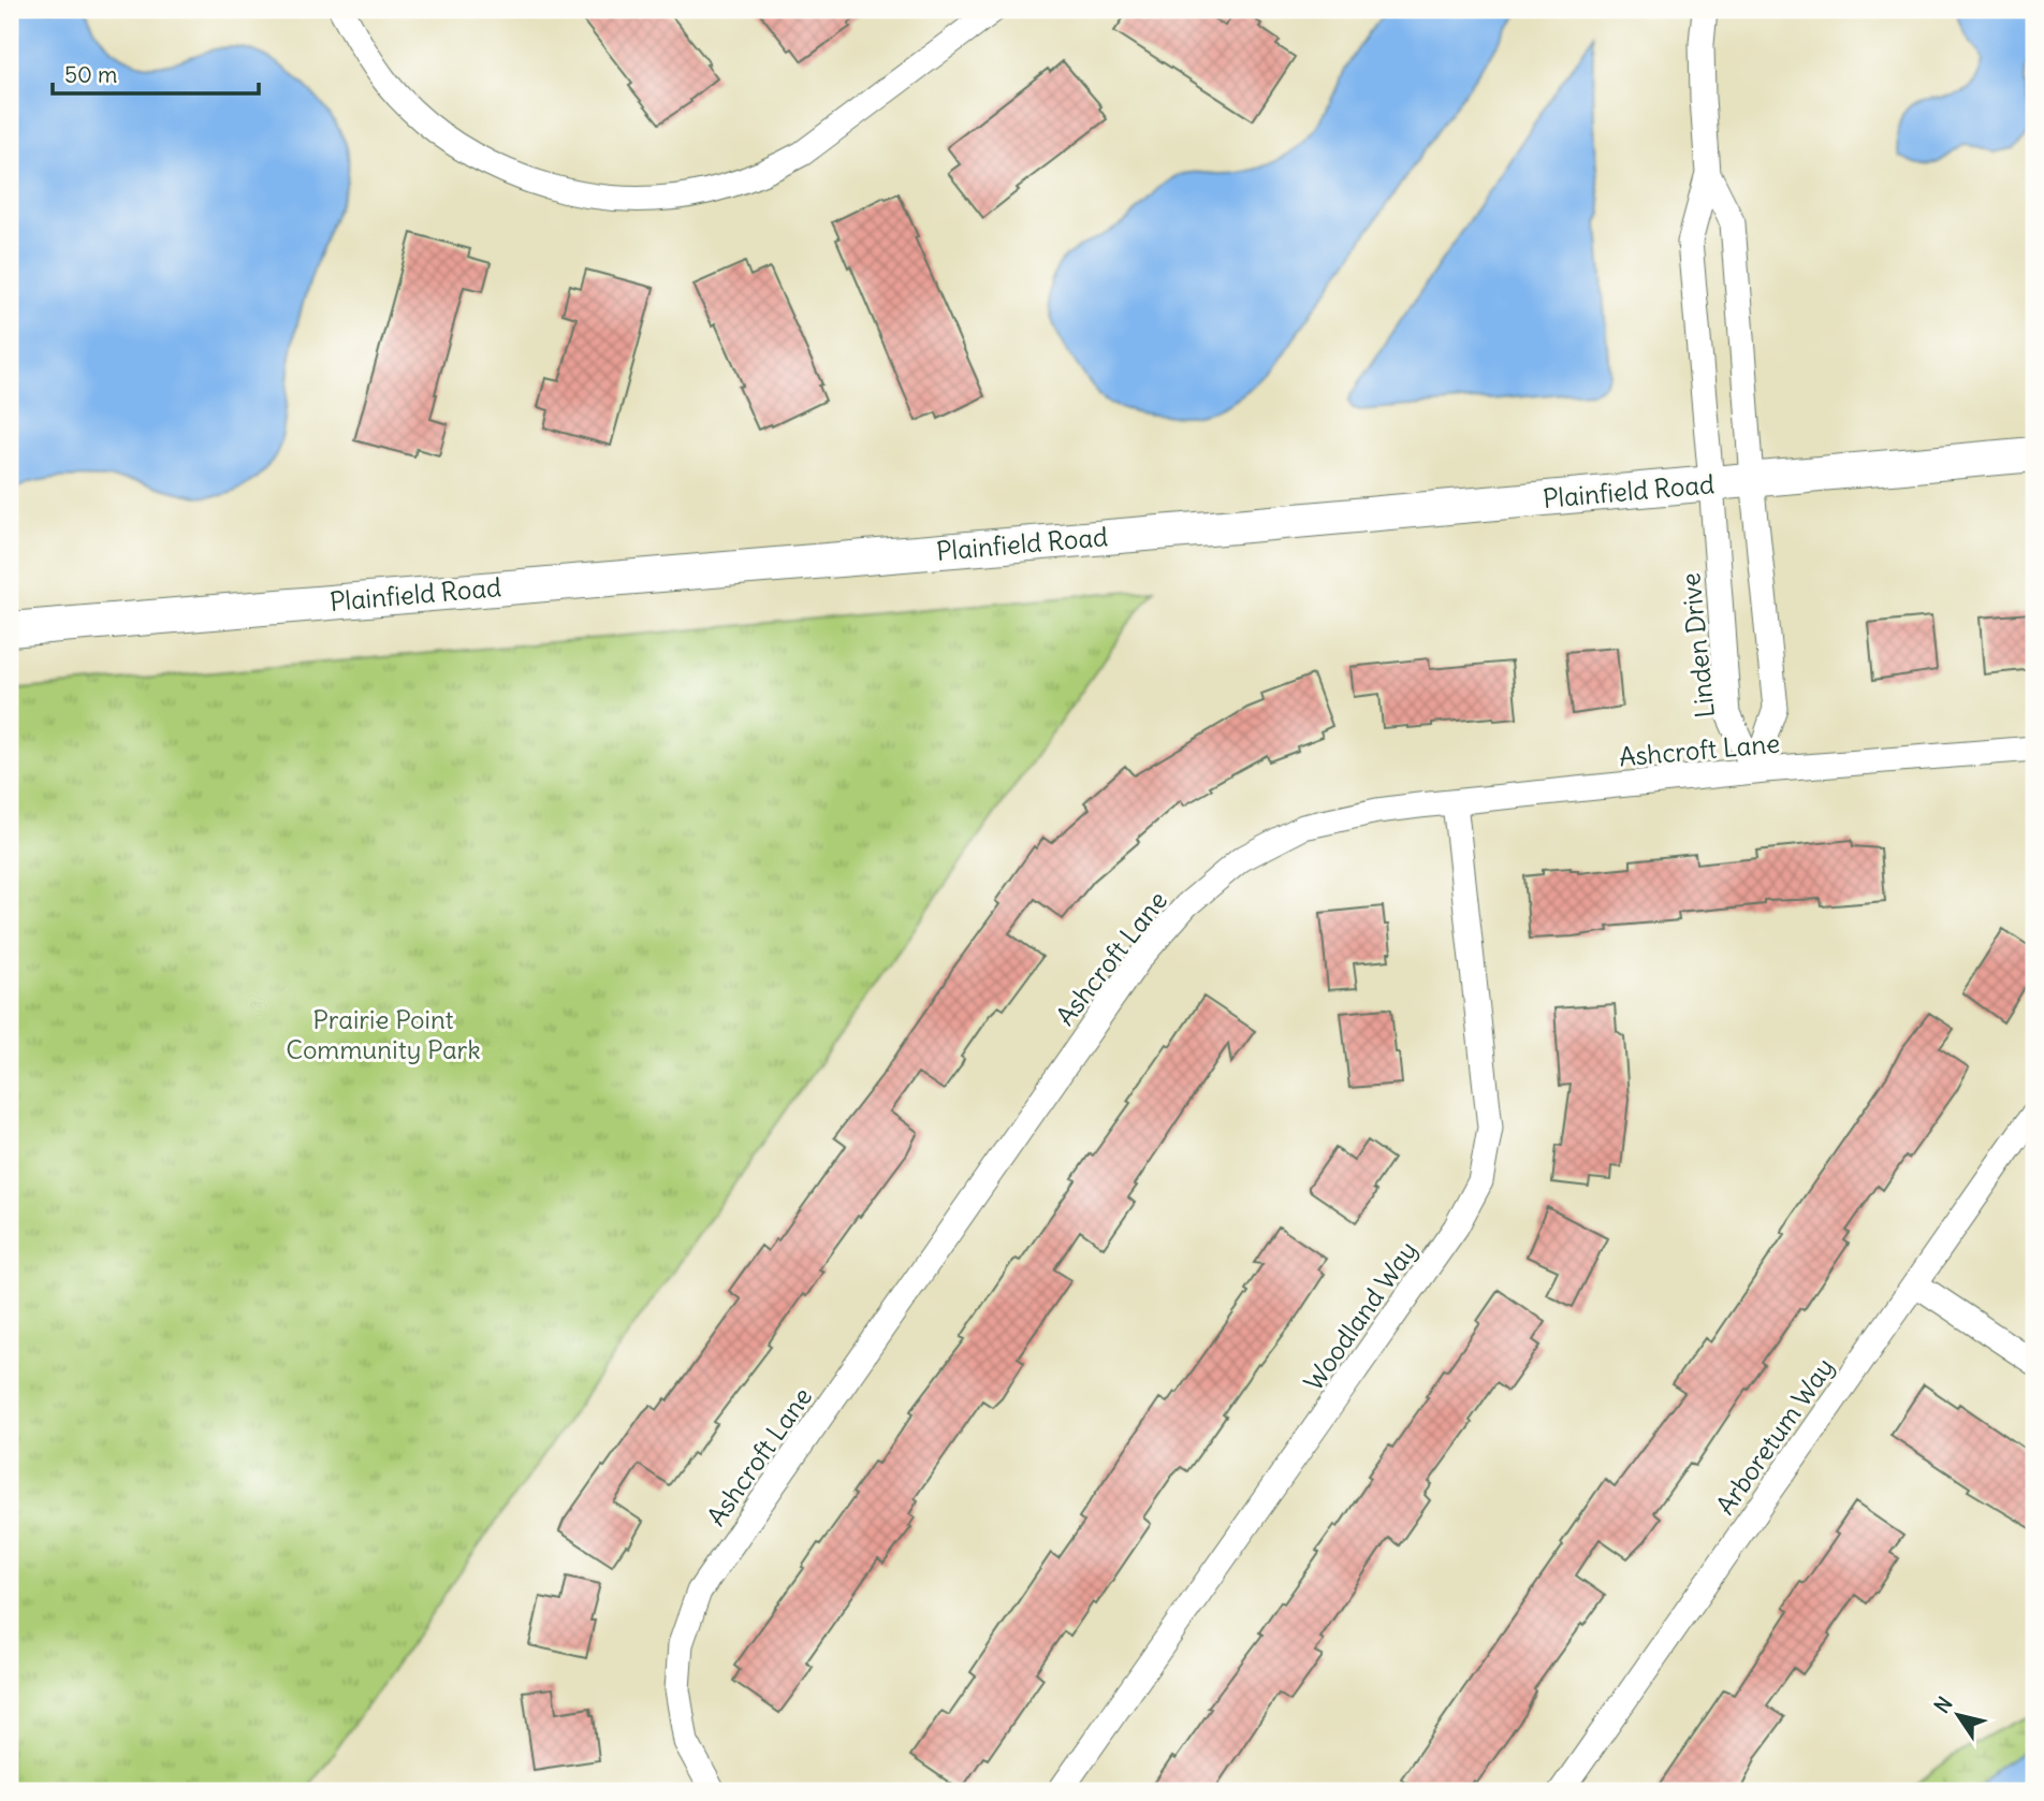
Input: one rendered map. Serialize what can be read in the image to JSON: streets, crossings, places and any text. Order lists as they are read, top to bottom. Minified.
{"streets":{"main road":["Plainfield Road"],"street":["Linden Drive","Ashcroft Lane","Woodland Way","Arboretum Way"]},"crossings":[["Plainfield Road","Linden Drive"],["Linden Drive","Ashcroft Lane"],["Ashcroft Lane","Woodland Way"]],"parks":["Prairie Point Community Park"],"scale_bar":"50 m","north":"top left"}
